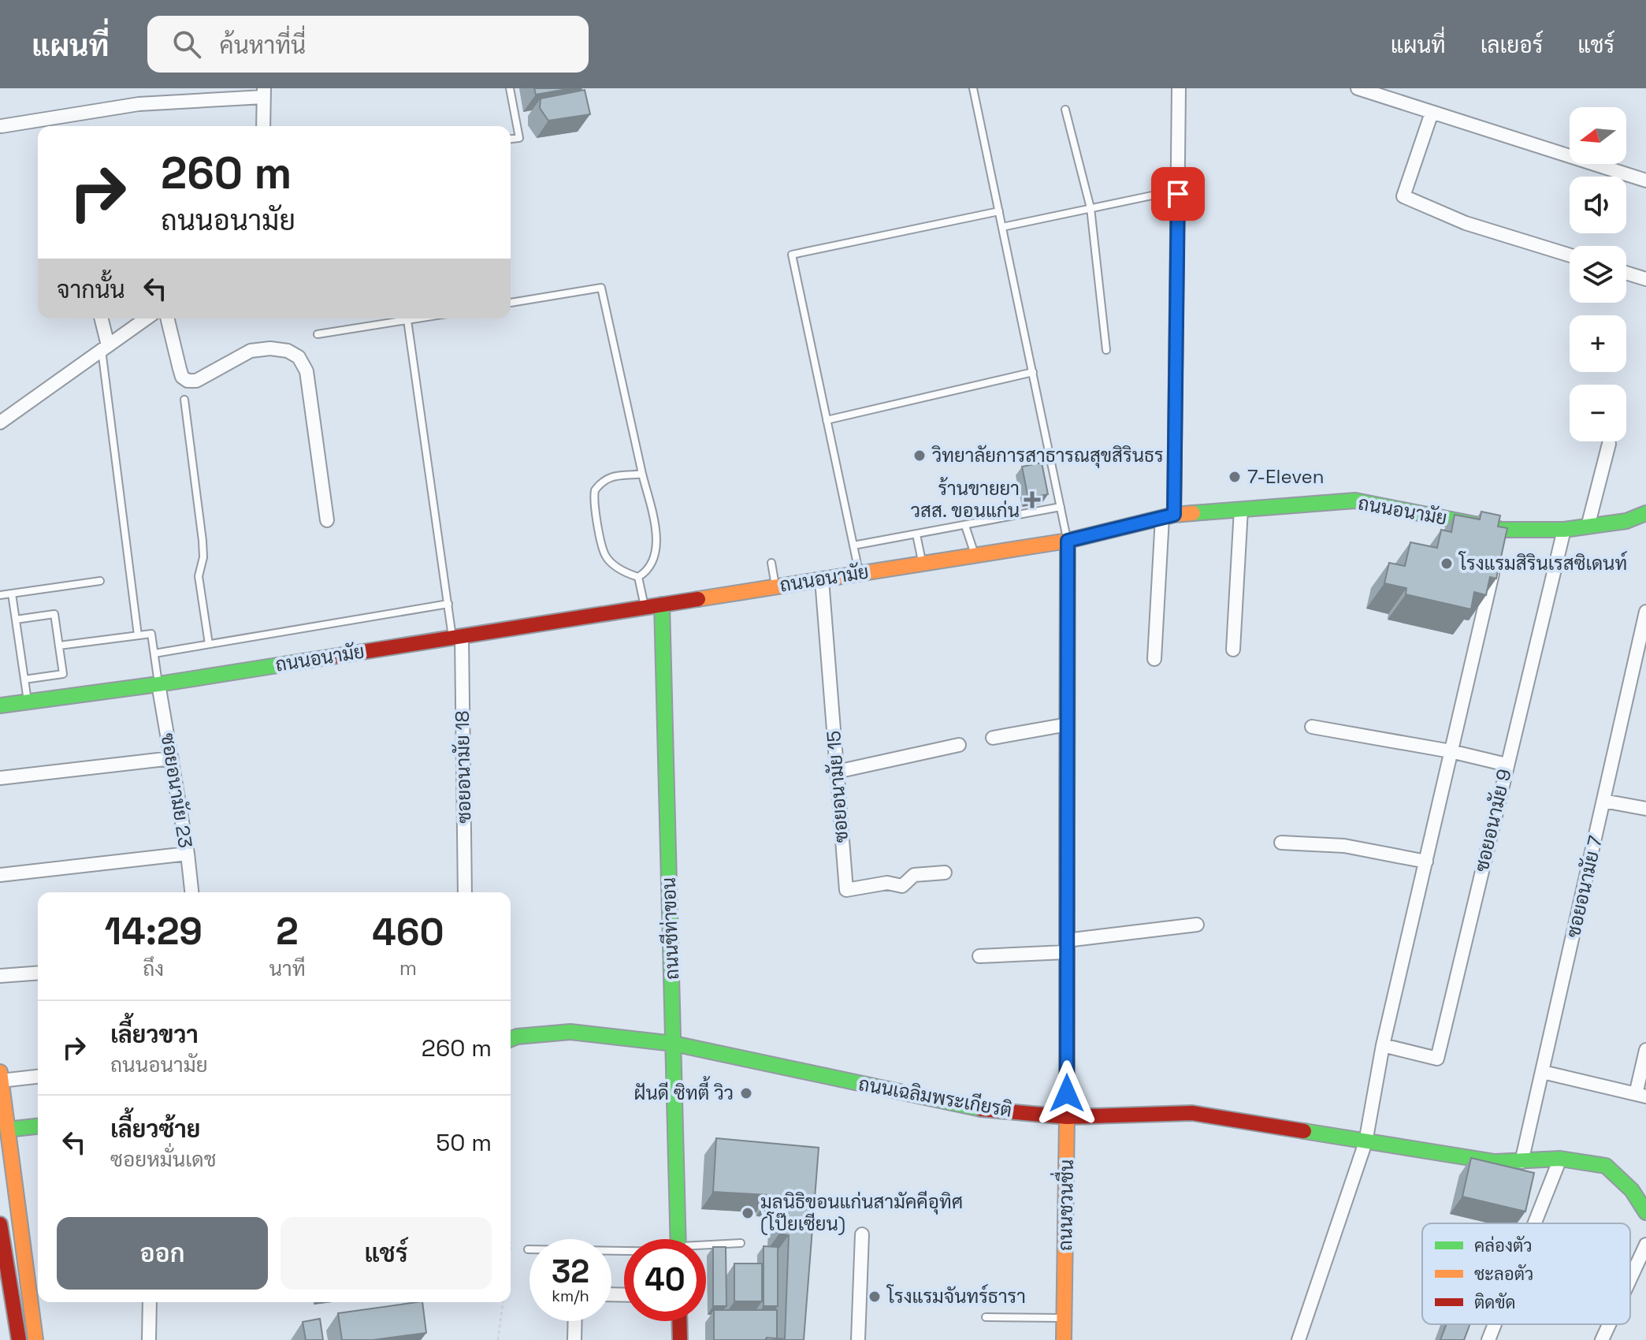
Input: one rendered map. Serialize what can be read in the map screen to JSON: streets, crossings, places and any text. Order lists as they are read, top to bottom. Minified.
{"streets":{"street":["ถนนอนามัย","ซอยอนามัย 18","ซอยอนามัย 15","ซอยอนามัย 23","ซอยอนามัย 9","ซอยอนามัย 7","ถนนชีท่าขอน","ถนนเฉลิมพระเกียรติ","ถนนชวนชื่น"]},"crossings":[["ถนนอนามัย","ซอยอนามัย 18"],["ถนนอนามัย","ซอยอนามัย 15"],["ถนนอนามัย","ซอยอนามัย 23"],["ถนนอนามัย","ซอยอนามัย 9"],["ถนนอนามัย","ถนนชีท่าขอน"],["ถนนอนามัย","ถนนชวนชื่น"],["ซอยอนามัย 7","ถนนเฉลิมพระเกียรติ"],["ถนนชีท่าขอน","ถนนเฉลิมพระเกียรติ"],["ถนนเฉลิมพระเกียรติ","ถนนชวนชื่น"]],"places":{"other":["วิทยาลัยการสาธารณสุขสิรินธร","7-Eleven","โรงแรมสิรินเรสซิเดนท์","ฝันดี ซิทตี้ วิว","มูลนิธิขอนแก่นสามัคคีอุทิศ (โป๊ยเซียน)","โรงแรมจันทร์ธารา"],"health":["ร้านขายยา วสส. ขอนแก่น"]},"legend":["คล่องตัว","ชะลอตัว","ติดขัด"],"north":"left","page":{"header":"แผนที่","search":"ค้นหาที่นี่","nav":["แผนที่","เลเยอร์","แชร์"],"map_buttons":["+","−"],"turn":["260 m","ถนนอนามัย"],"then":"จากนั้น","eta":["14:29","ถึง","2","นาที","460","m"],"list":[{"name":"เลี้ยวขวา","note":"ถนนอนามัย","value":"260 m"},{"name":"เลี้ยวซ้าย","note":"ซอยหมั่นเดช","value":"50 m"}],"buttons":["ออก","แชร์"],"speed":"32 km/h","limit":"40"}}
